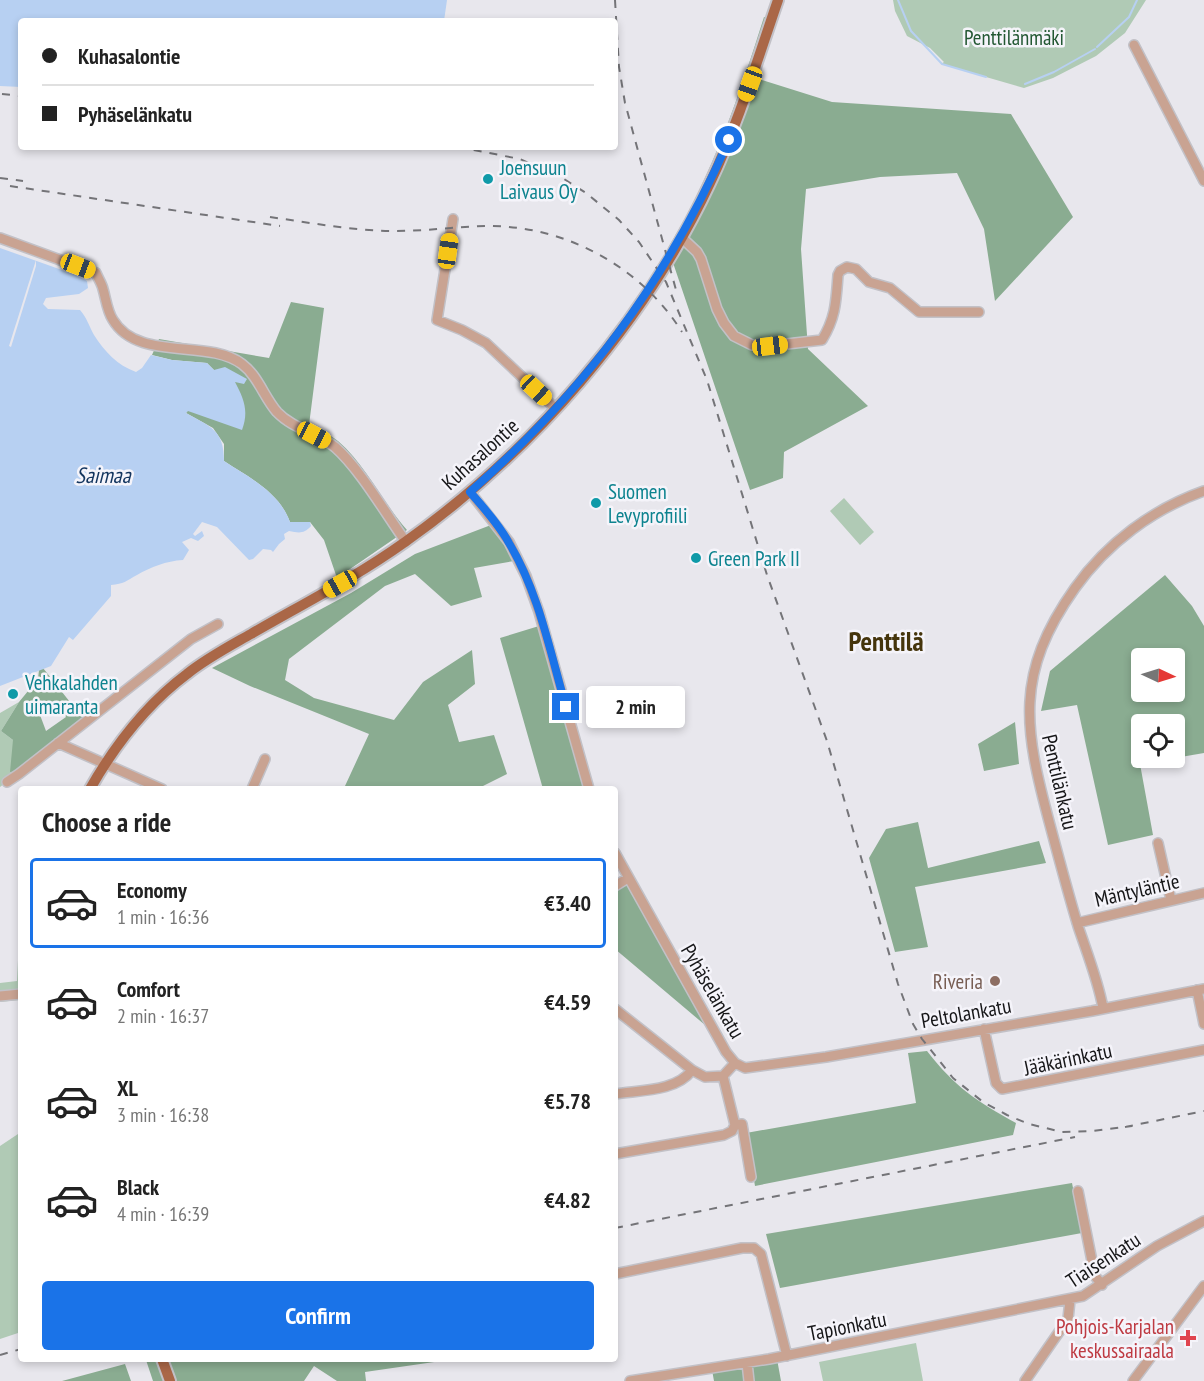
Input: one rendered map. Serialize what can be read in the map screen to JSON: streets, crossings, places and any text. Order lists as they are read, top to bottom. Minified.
{"streets":{"main road":["Kuhasalontie"],"street":["Penttilänkatu","Mäntyläntie","Pyhäselänkatu","Peltolankatu","Jääkärinkatu","Tiaisenkatu","Tapionkatu"]},"crossings":[["Penttilänkatu","Mäntyläntie"],["Penttilänkatu","Peltolankatu"],["Pyhäselänkatu","Peltolankatu"],["Peltolankatu","Jääkärinkatu"],["Tiaisenkatu","Tapionkatu"]],"districts":["Penttilä"],"water":["Saimaa"],"parks":["Penttilänmäki"],"places":{"other":["Joensuun Laivaus Oy","Suomen Levyprofiili","Green Park II","Vehkalahden uimaranta","Riveria"],"health":["Pohjois-Karjalan keskussairaala"]},"north":"right","page":{"banner":["Kuhasalontie","Pyhäselänkatu"],"bubble":"2 min","heading":"Choose a ride","list":[{"name":"Economy","note":"1 min · 16:36","value":"€3.40"},{"name":"Comfort","note":"2 min · 16:37","value":"€4.59"},{"name":"XL","note":"3 min · 16:38","value":"€5.78"},{"name":"Black","note":"4 min · 16:39","value":"€4.82"}],"buttons":"Confirm"}}
